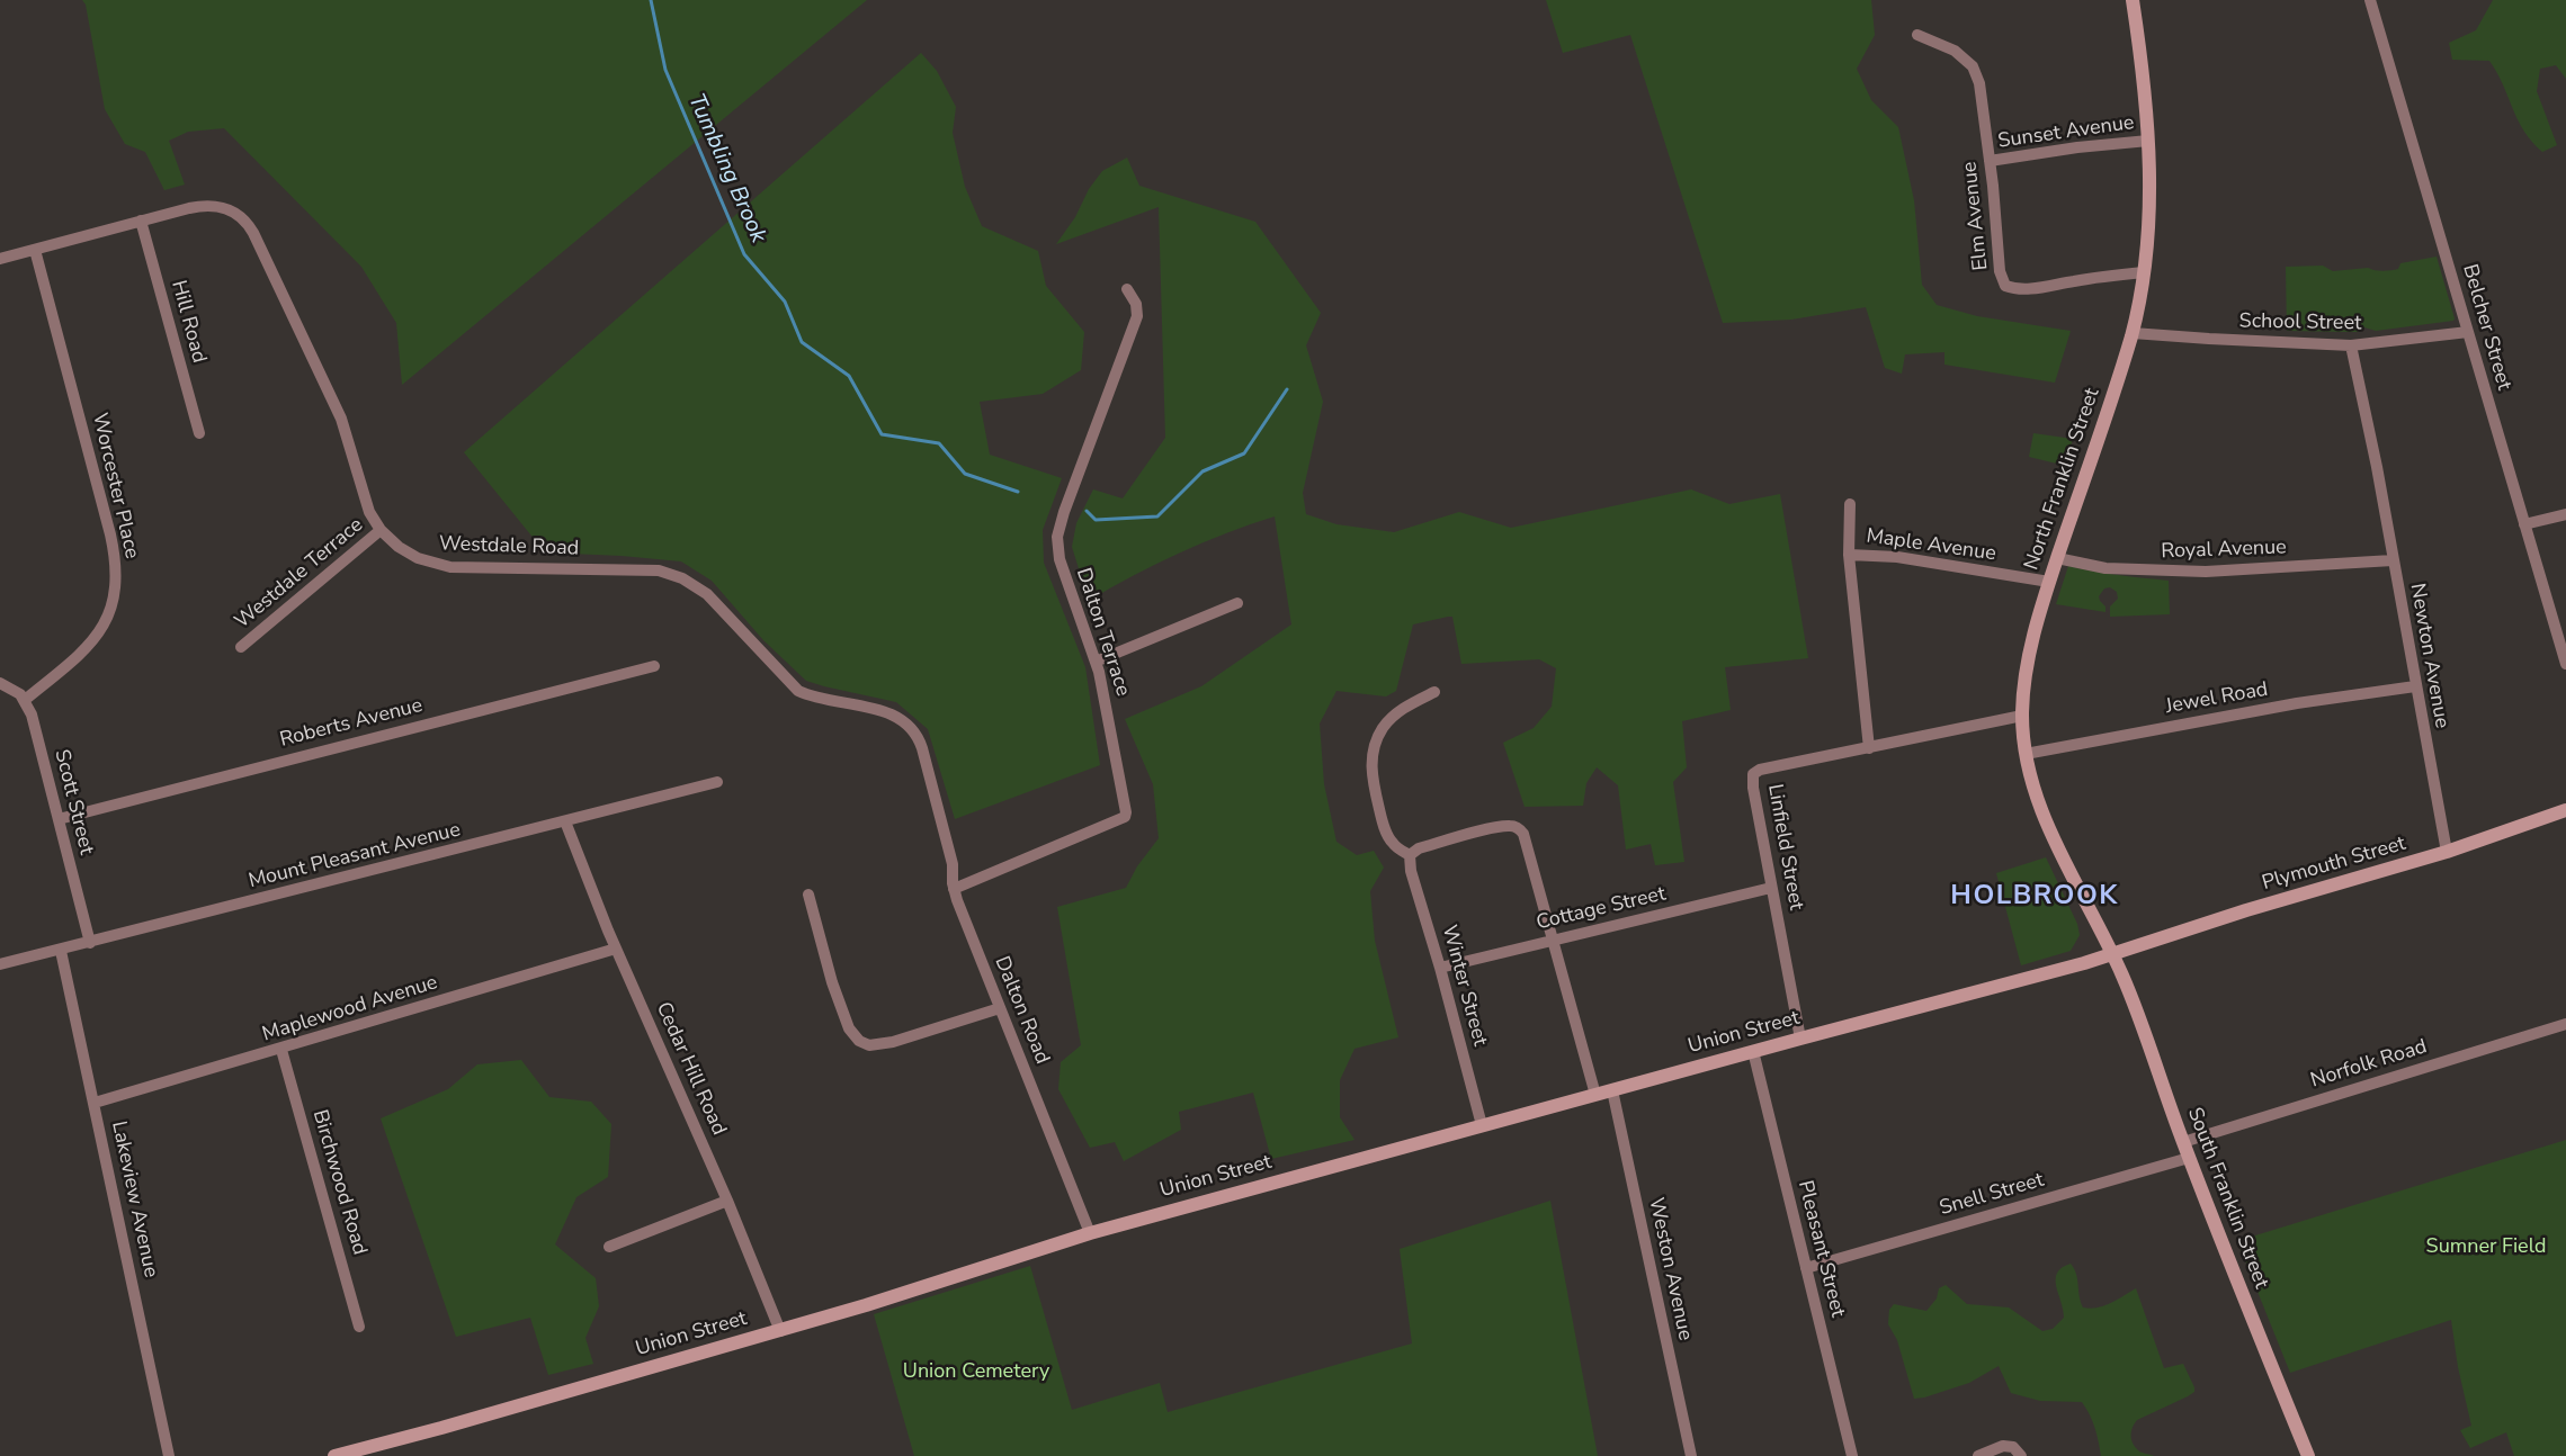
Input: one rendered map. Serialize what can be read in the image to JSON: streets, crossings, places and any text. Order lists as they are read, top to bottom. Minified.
{"streets":{"main road":["North Franklin Street","Plymouth Street","Union Street","South Franklin Street"],"street":["Sunset Avenue","Elm Avenue","Hill Road","School Street","Belcher Street","Worcester Place","Maple Avenue","Westdale Road","Royal Avenue","Westdale Terrace","Dalton Terrace","Newton Avenue","Jewel Road","Roberts Avenue","Scott Street","Linfield Street","Mount Pleasant Avenue","Cottage Street","Winter Street","Maplewood Avenue","Dalton Road","Norfolk Road","Cedar Hill Road","Birchwood Road","Snell Street","Lakeview Avenue","Pleasant Street","Weston Avenue"]},"crossings":[["Sunset Avenue","Elm Avenue"],["Sunset Avenue","North Franklin Street"],["Elm Avenue","North Franklin Street"],["Hill Road","Westdale Road"],["School Street","Belcher Street"],["School Street","North Franklin Street"],["School Street","Newton Avenue"],["North Franklin Street","Maple Avenue"],["North Franklin Street","Royal Avenue"],["North Franklin Street","Jewel Road"],["North Franklin Street","Linfield Street"],["North Franklin Street","Plymouth Street"],["North Franklin Street","Union Street"],["North Franklin Street","South Franklin Street"],["Worcester Place","Westdale Road"],["Worcester Place","Scott Street"],["Maple Avenue","Linfield Street"],["Westdale Road","Westdale Terrace"],["Westdale Road","Dalton Road"],["Royal Avenue","Newton Avenue"],["Dalton Terrace","Dalton Road"],["Newton Avenue","Jewel Road"],["Newton Avenue","Plymouth Street"],["Roberts Avenue","Scott Street"],["Scott Street","Mount Pleasant Avenue"],["Linfield Street","Cottage Street"],["Linfield Street","Union Street"],["Mount Pleasant Avenue","Cedar Hill Road"],["Mount Pleasant Avenue","Lakeview Avenue"],["Plymouth Street","Union Street"],["Plymouth Street","South Franklin Street"],["Cottage Street","Winter Street"],["Winter Street","Union Street"],["Maplewood Avenue","Cedar Hill Road"],["Maplewood Avenue","Birchwood Road"],["Maplewood Avenue","Lakeview Avenue"],["Dalton Road","Union Street"],["Union Street","Cedar Hill Road"],["Union Street","South Franklin Street"],["Union Street","Pleasant Street"],["Union Street","Weston Avenue"],["Norfolk Road","South Franklin Street"],["Snell Street","South Franklin Street"],["Snell Street","Pleasant Street"]],"districts":["HOLBROOK"],"water":["Tumbling Brook"],"parks":["Sumner Field","Union Cemetery"]}
